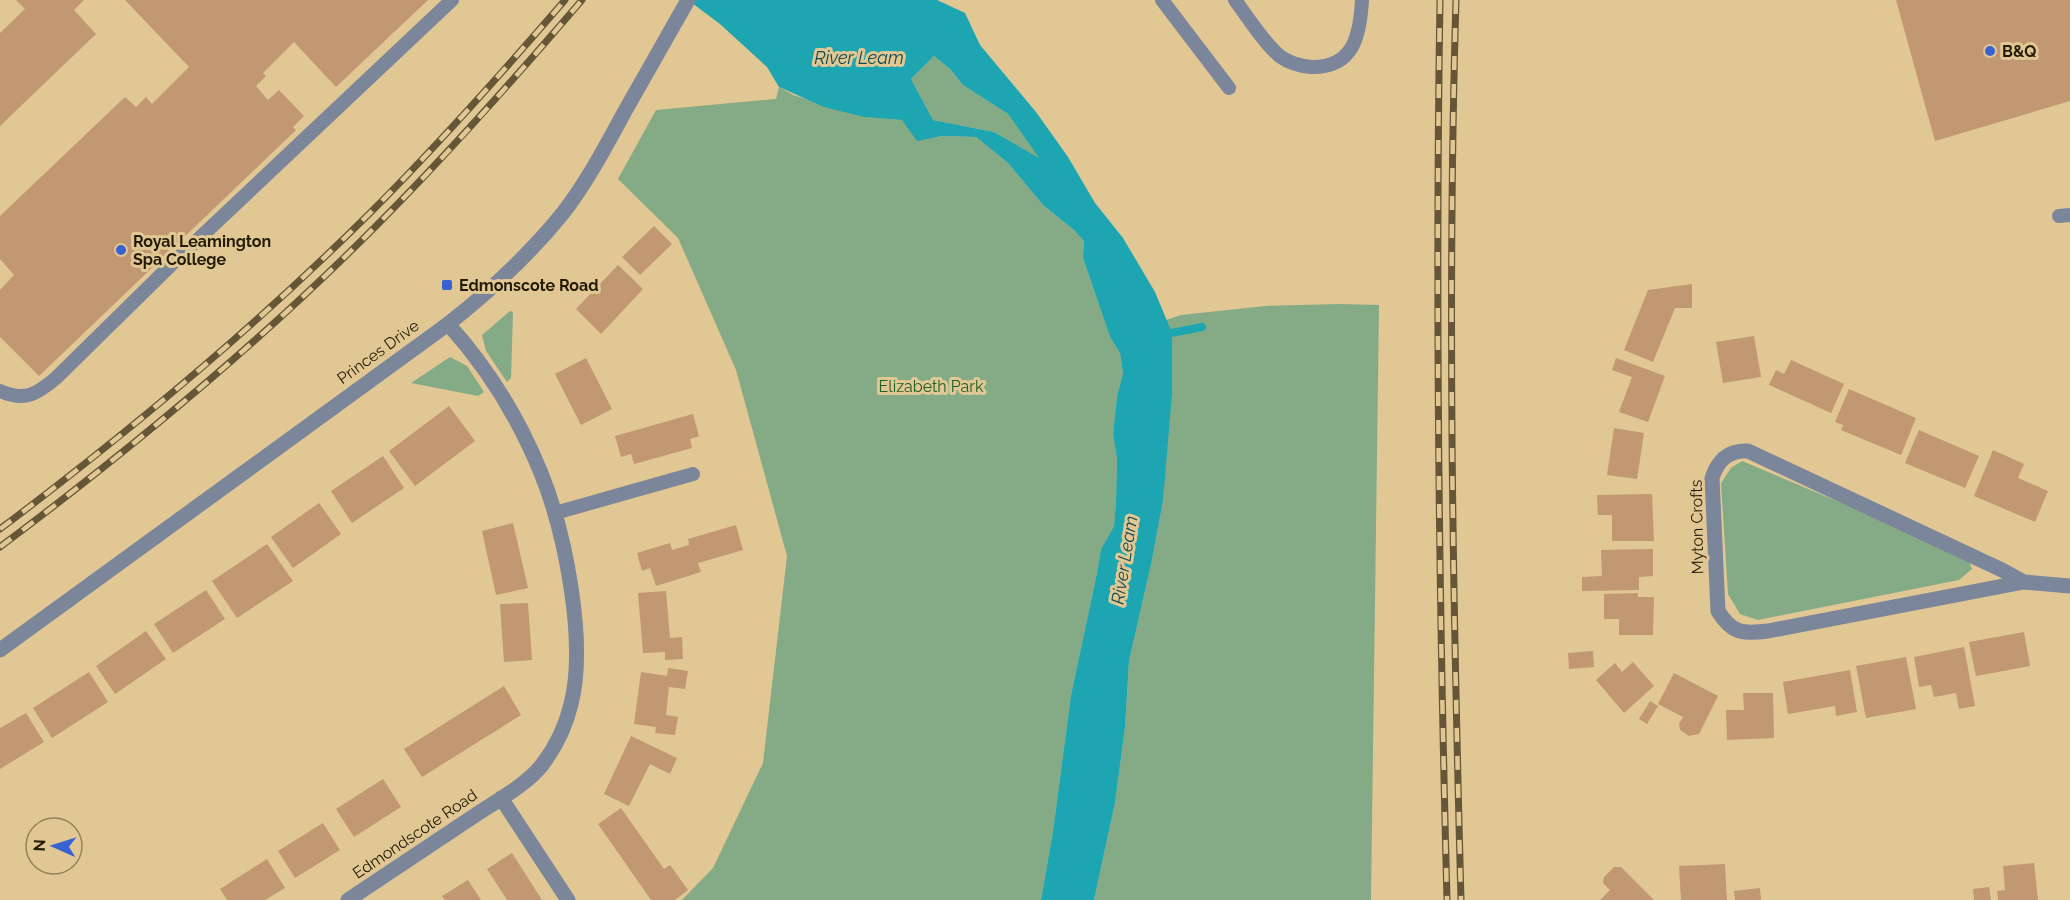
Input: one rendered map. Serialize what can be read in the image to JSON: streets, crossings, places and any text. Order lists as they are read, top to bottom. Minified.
{"streets":{"street":["Princes Drive","Myton Crofts","Edmondscote Road"]},"crossings":[["Princes Drive","Edmondscote Road"]],"water":["River Leam"],"parks":["Elizabeth Park"],"places":{"other":["B&Q","Royal Leamington Spa College"],"transit":["Edmonscote Road"]},"north":"left"}
